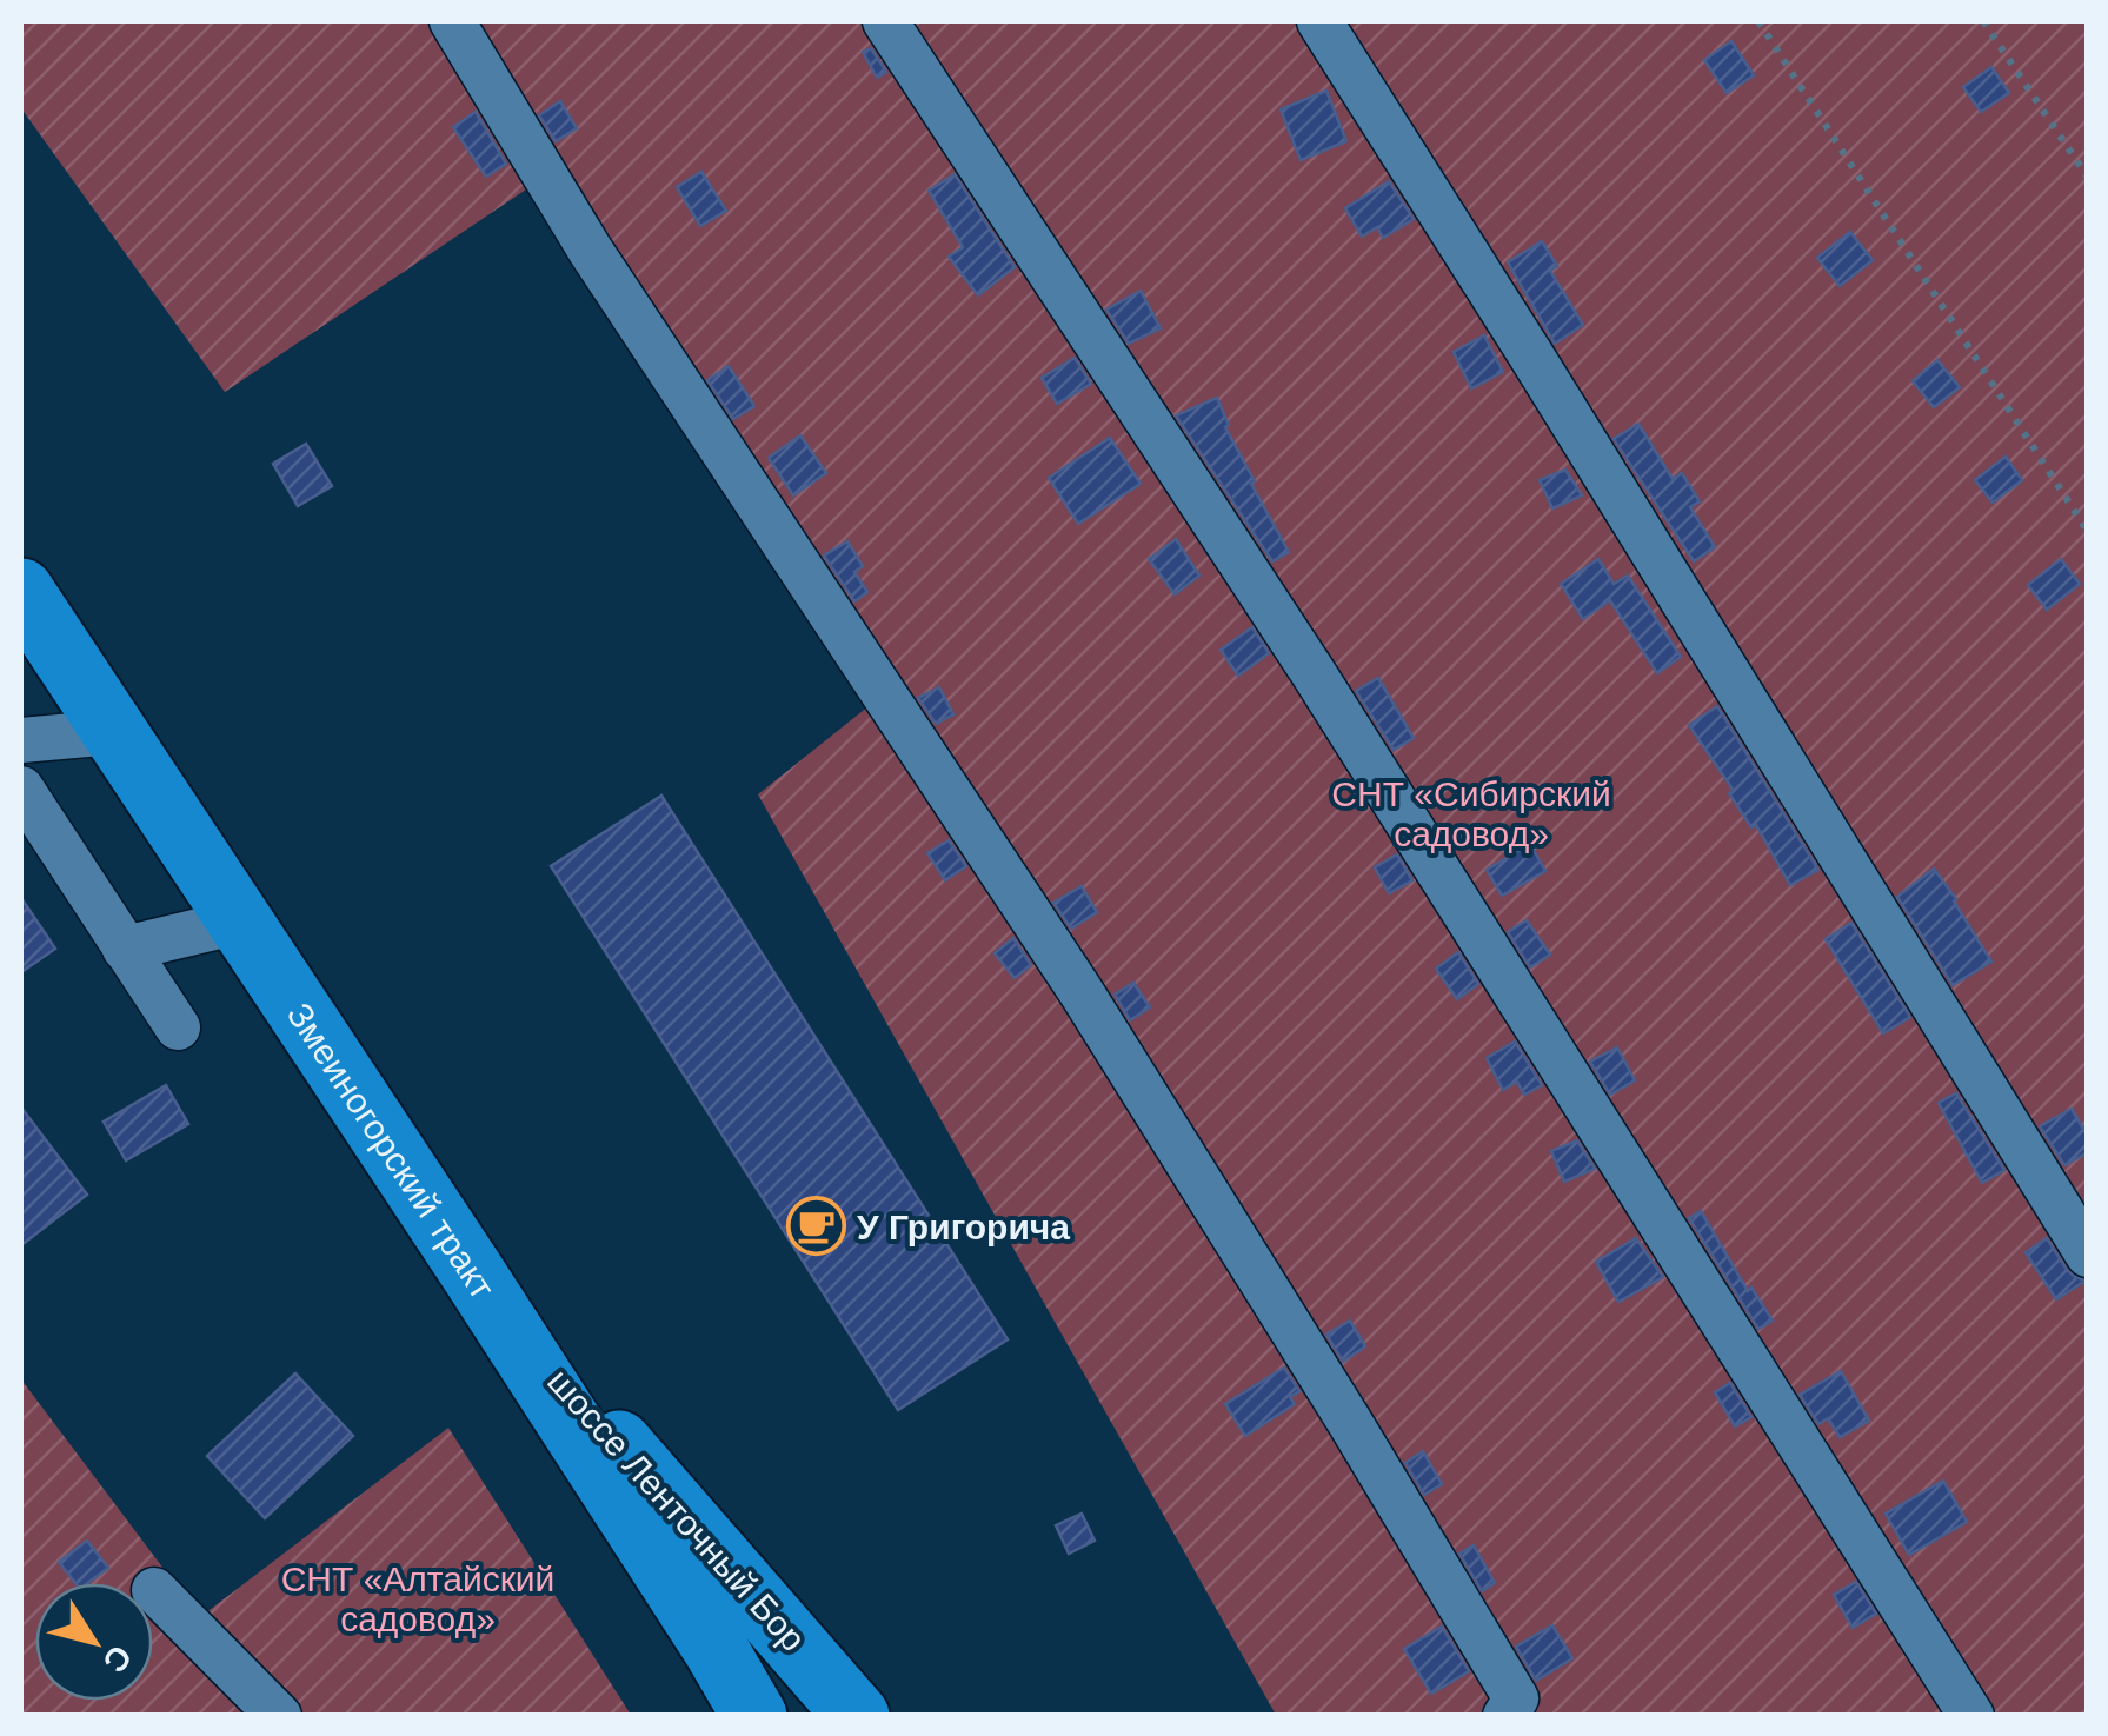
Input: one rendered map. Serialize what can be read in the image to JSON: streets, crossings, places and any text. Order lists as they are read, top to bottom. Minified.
{"streets":{"highway":["Змеиногорский тракт","шоссе Ленточный Бор"]},"crossings":[["Змеиногорский тракт","шоссе Ленточный Бор"]],"parks":["СНТ «Сибирский садовод»","СНТ «Алтайский садовод»"],"places":{"cafe":["У Григорича"]},"north":"bottom right"}
